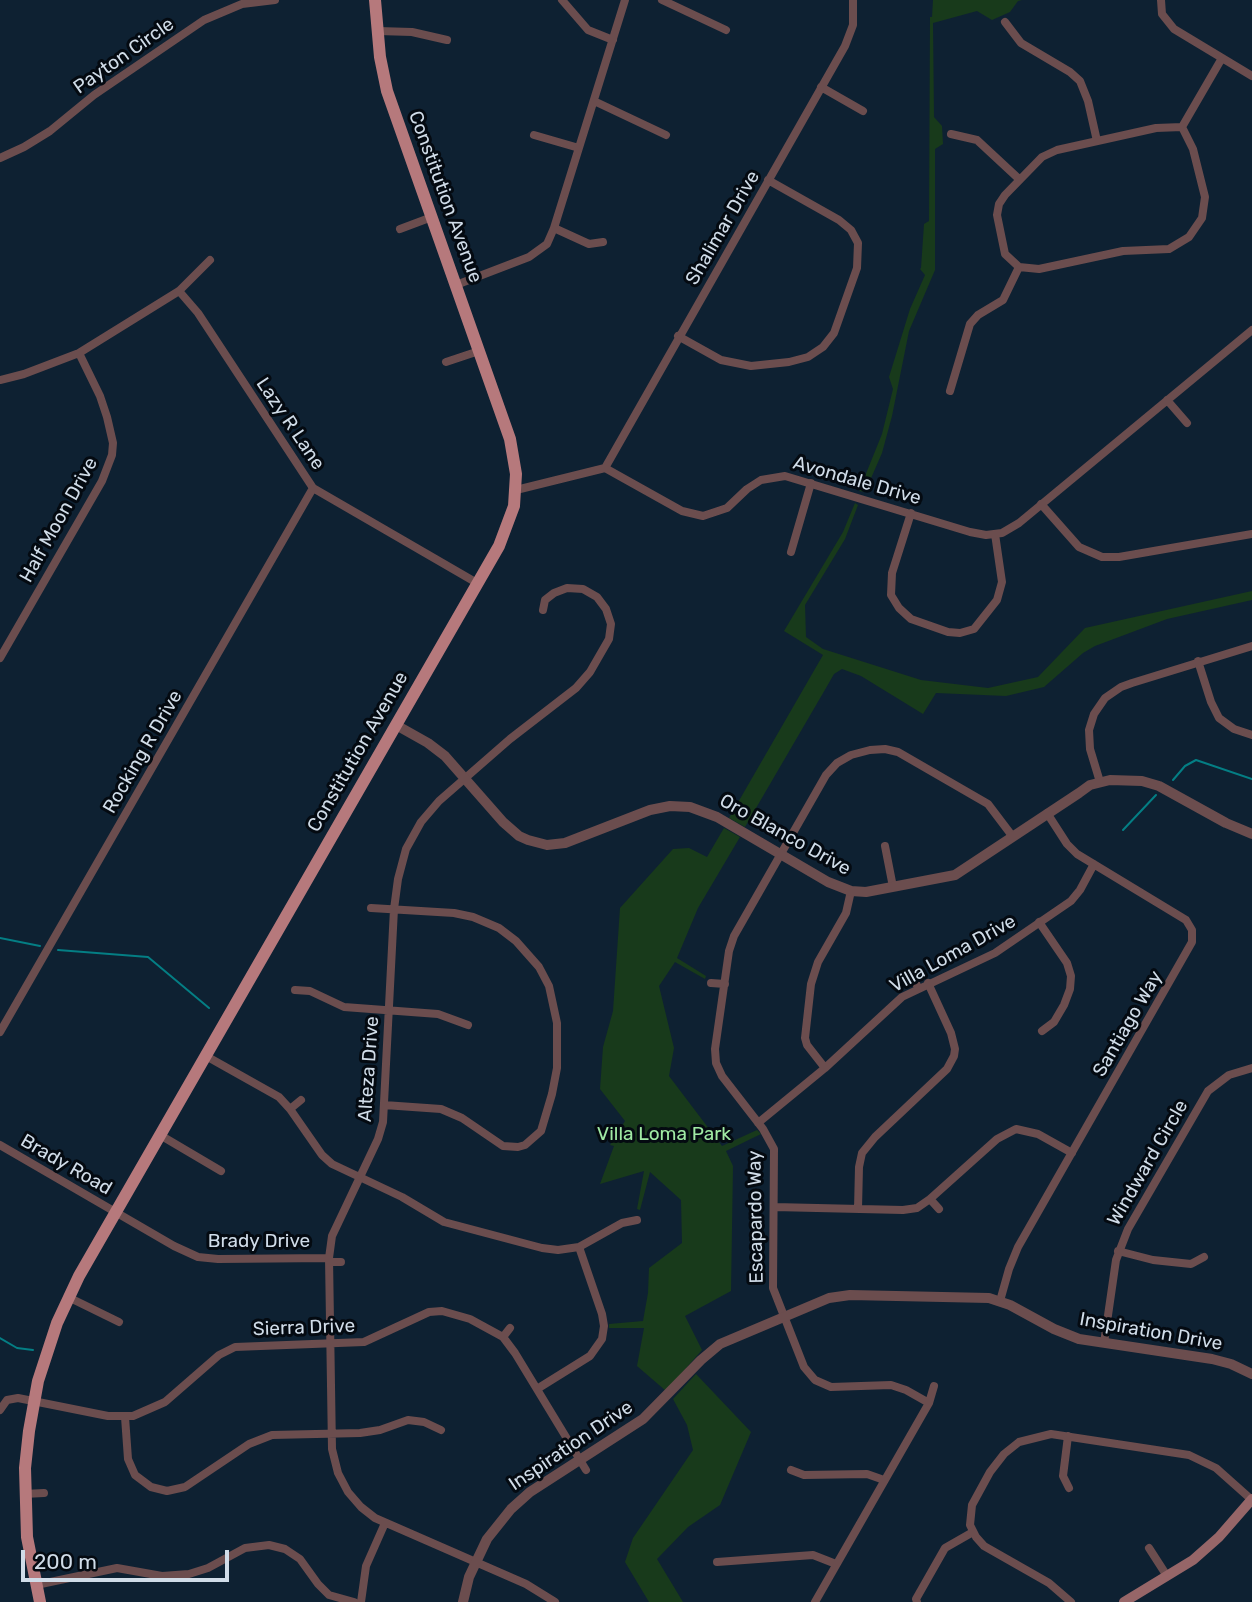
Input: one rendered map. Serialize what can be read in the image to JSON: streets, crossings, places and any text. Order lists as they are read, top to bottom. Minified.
{"streets":{"main road":["Constitution Avenue"],"street":["Payton Circle","Shalimar Drive","Lazy R Lane","Avondale Drive","Half Moon Drive","Rocking R Drive","Oro Blanco Drive","Villa Loma Drive","Santiago Way","Alteza Drive","Windward Circle","Brady Road","Escapardo Way","Brady Drive","Sierra Drive","Inspiration Drive"]},"crossings":[["Constitution Avenue","Lazy R Lane"],["Constitution Avenue","Oro Blanco Drive"],["Constitution Avenue","Brady Road"],["Constitution Avenue","Brady Drive"],["Constitution Avenue","Sierra Drive"],["Shalimar Drive","Avondale Drive"],["Lazy R Lane","Rocking R Drive"],["Oro Blanco Drive","Santiago Way"],["Oro Blanco Drive","Alteza Drive"],["Oro Blanco Drive","Escapardo Way"],["Villa Loma Drive","Santiago Way"],["Villa Loma Drive","Escapardo Way"],["Santiago Way","Inspiration Drive"],["Alteza Drive","Brady Drive"],["Alteza Drive","Sierra Drive"],["Alteza Drive","Inspiration Drive"],["Windward Circle","Inspiration Drive"],["Brady Road","Brady Drive"],["Escapardo Way","Inspiration Drive"],["Sierra Drive","Inspiration Drive"]],"parks":["Villa Loma Park"],"scale_bar":"200 m"}
